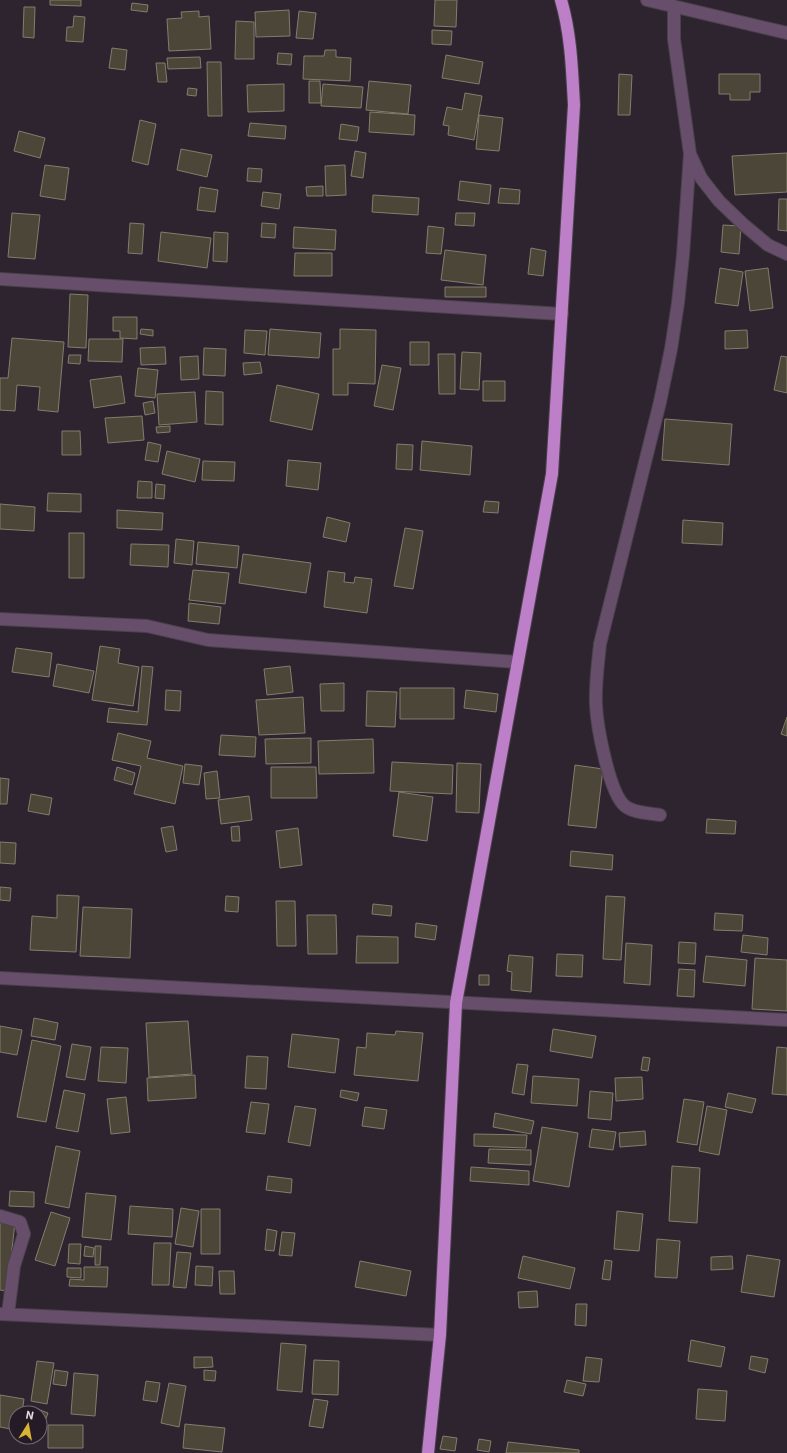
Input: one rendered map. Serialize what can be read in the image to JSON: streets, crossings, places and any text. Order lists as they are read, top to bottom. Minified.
{"north":"top"}
